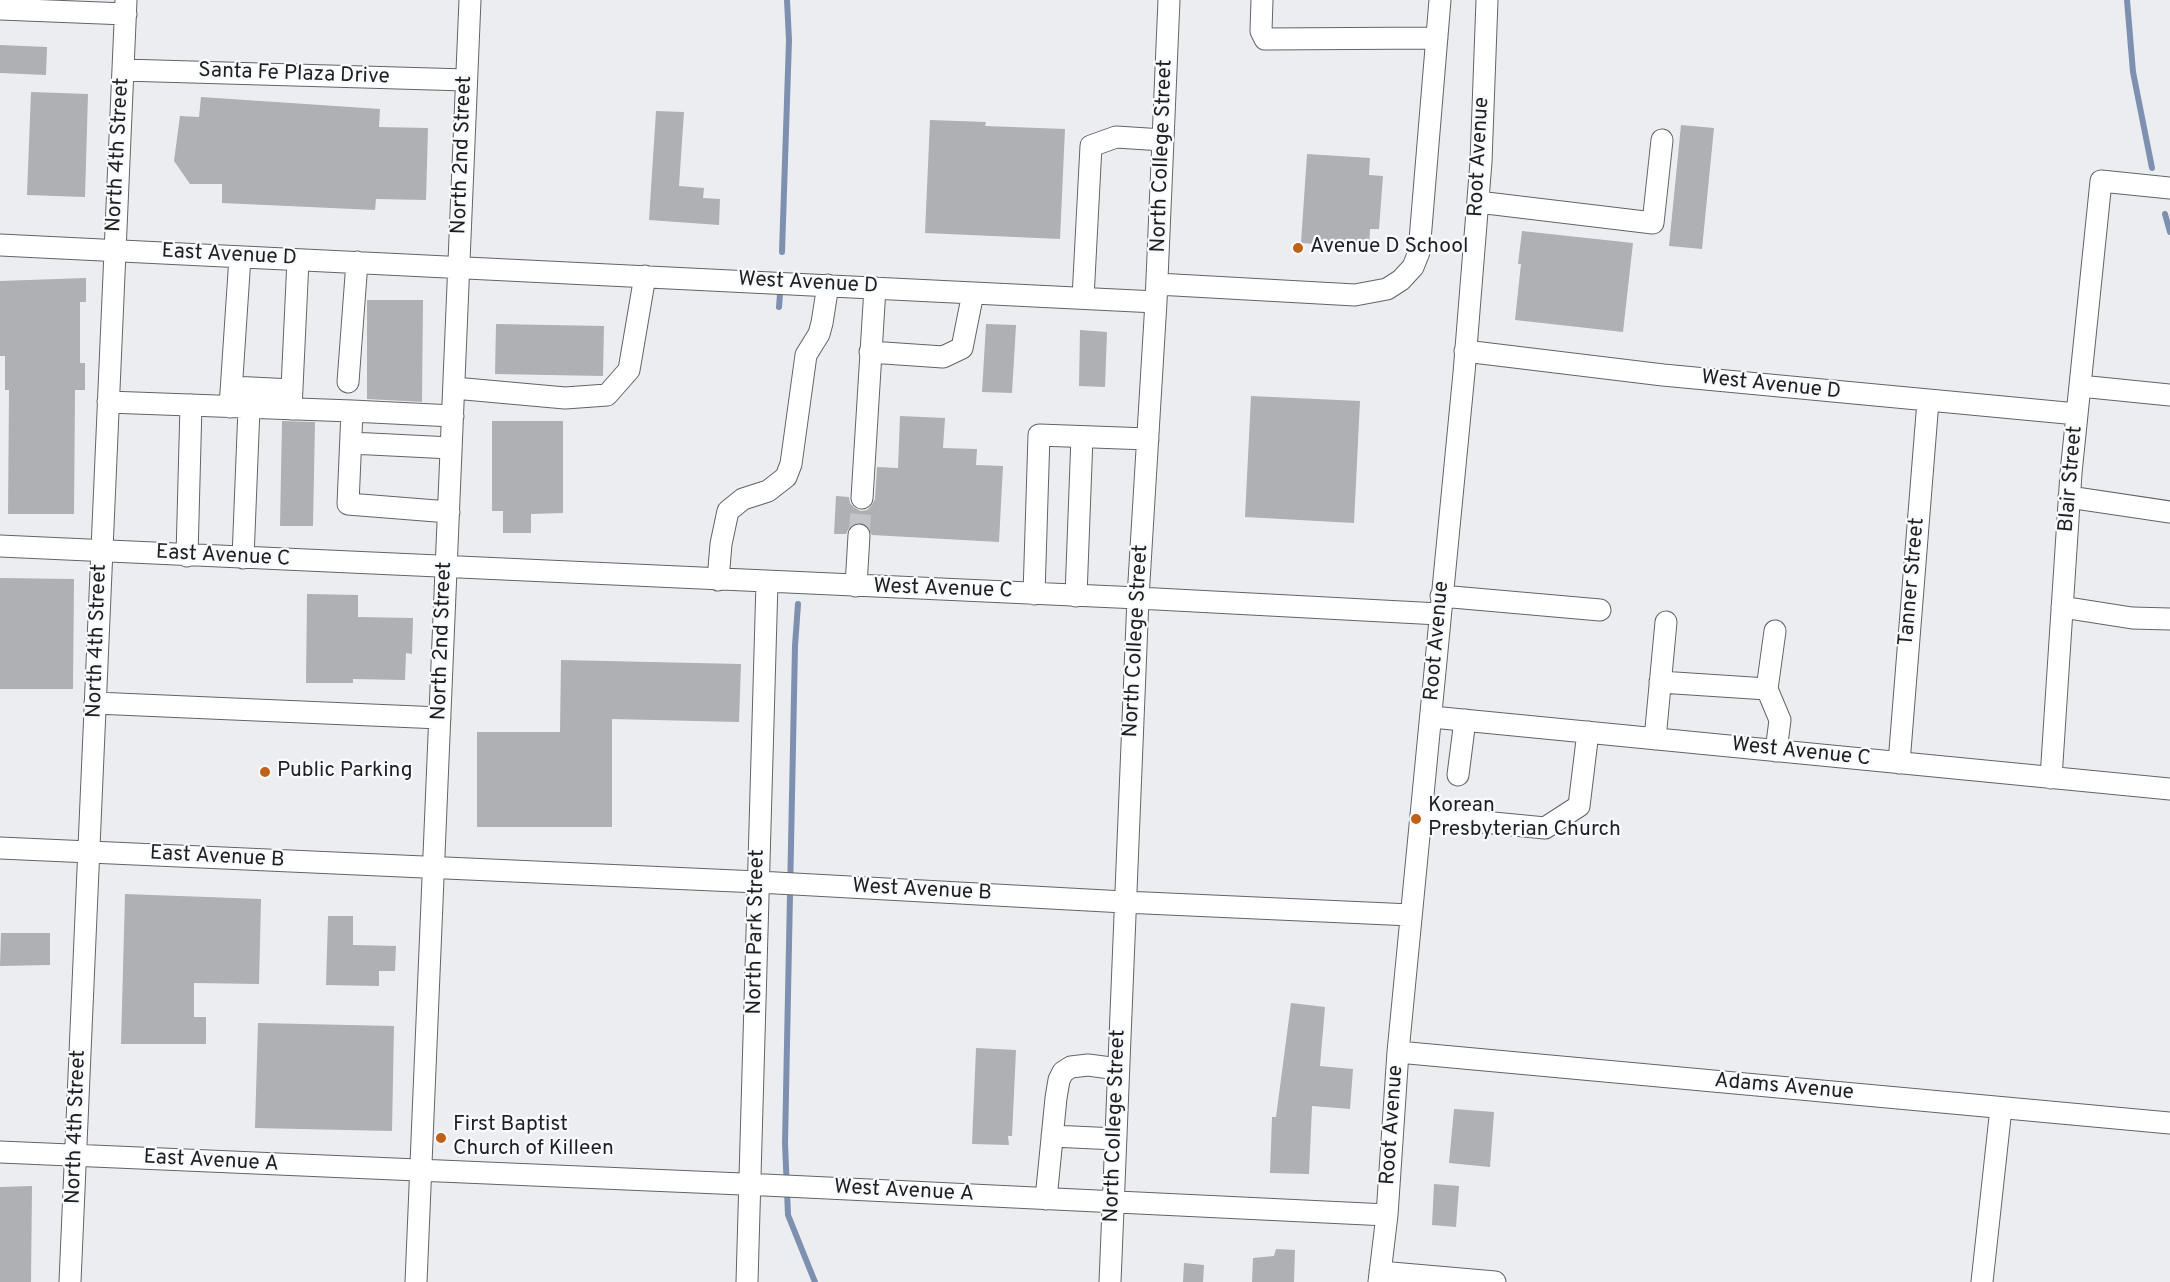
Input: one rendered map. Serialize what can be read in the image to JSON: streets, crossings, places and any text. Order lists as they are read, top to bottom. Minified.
{"streets":{"street":["Santa Fe Plaza Drive","North 4th Street","North 2nd Street","North College Street","Root Avenue","East Avenue D","West Avenue D","Blair Street","East Avenue C","Tanner Street","West Avenue C","East Avenue B","West Avenue B","North Park Street","Adams Avenue","East Avenue A","West Avenue A"]},"crossings":[["Santa Fe Plaza Drive","North 4th Street"],["Santa Fe Plaza Drive","North 2nd Street"],["North 4th Street","East Avenue D"],["North 4th Street","East Avenue C"],["North 4th Street","East Avenue B"],["North 4th Street","East Avenue A"],["North 2nd Street","East Avenue D"],["North 2nd Street","West Avenue D"],["North 2nd Street","East Avenue C"],["North 2nd Street","West Avenue C"],["North 2nd Street","East Avenue B"],["North 2nd Street","West Avenue B"],["North 2nd Street","East Avenue A"],["North 2nd Street","West Avenue A"],["North College Street","West Avenue D"],["North College Street","West Avenue C"],["North College Street","West Avenue B"],["North College Street","West Avenue A"],["Root Avenue","West Avenue D"],["Root Avenue","West Avenue C"],["Root Avenue","West Avenue B"],["Root Avenue","Adams Avenue"],["Root Avenue","West Avenue A"],["East Avenue D","West Avenue D"],["West Avenue D","Blair Street"],["West Avenue D","Tanner Street"],["Blair Street","West Avenue C"],["East Avenue C","West Avenue C"],["Tanner Street","West Avenue C"],["West Avenue C","North Park Street"],["East Avenue B","West Avenue B"],["West Avenue B","North Park Street"],["North Park Street","West Avenue A"],["East Avenue A","West Avenue A"]],"places":["Avenue D School","Public Parking","Korean Presbyterian Church","First Baptist Church of Killeen"]}
